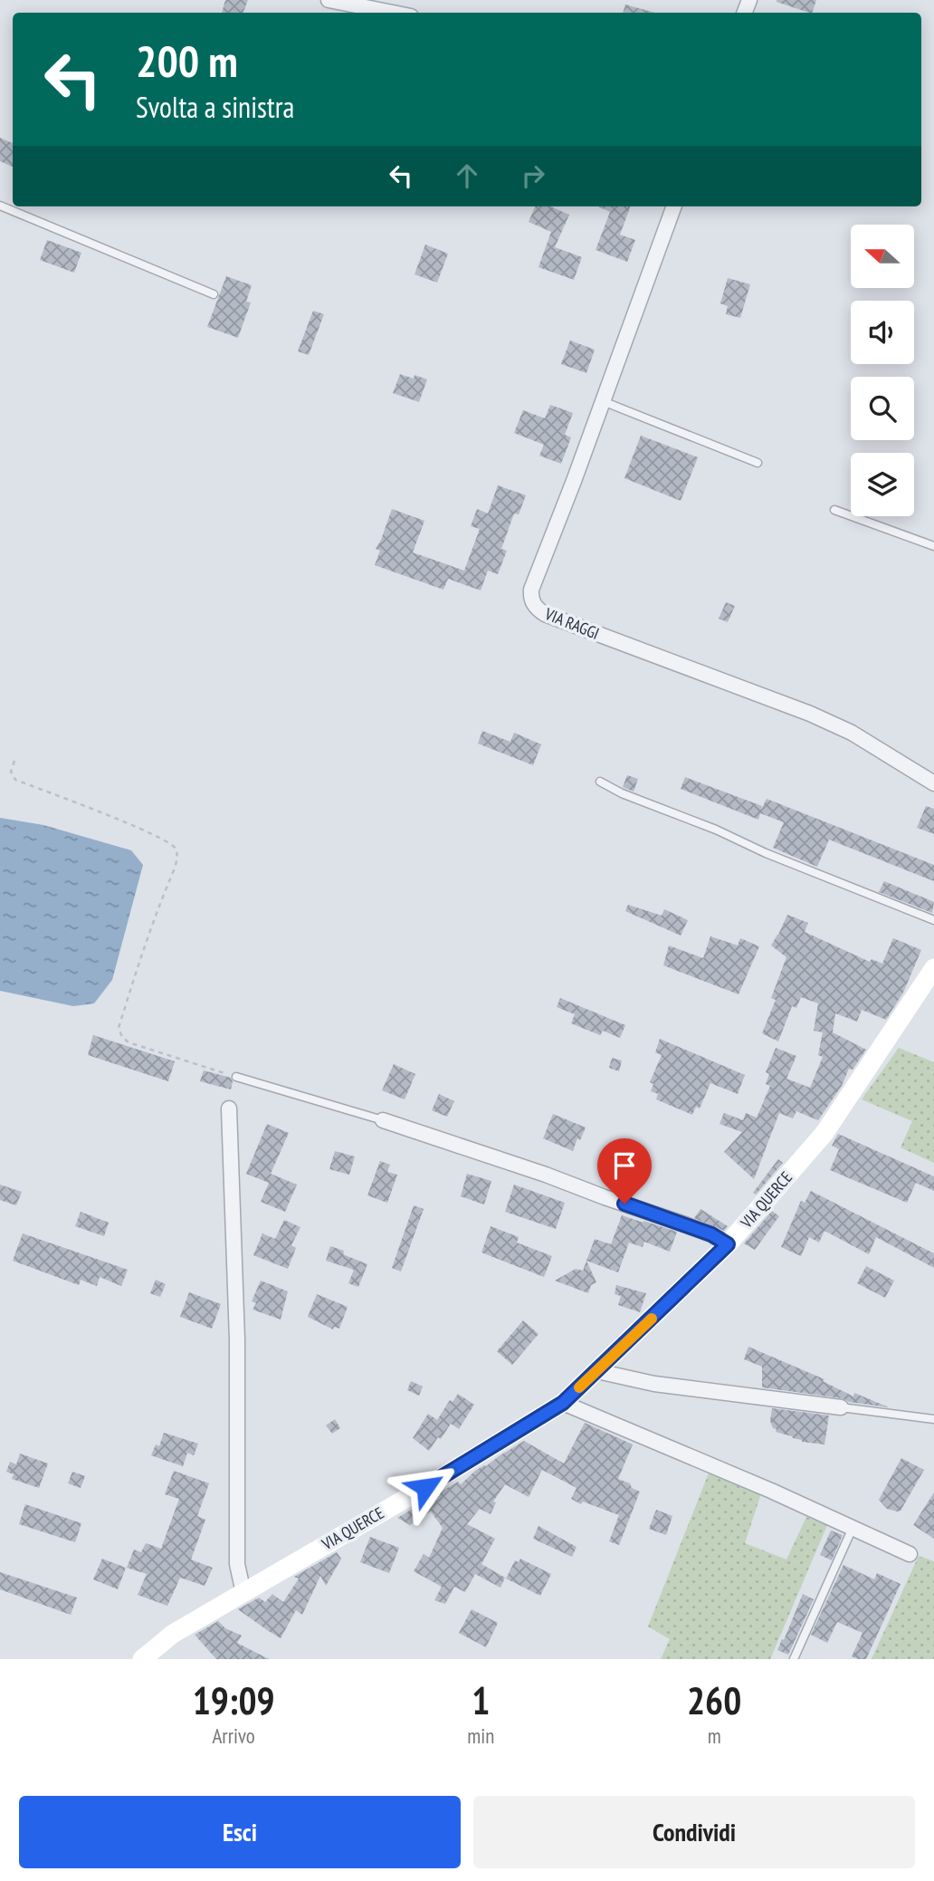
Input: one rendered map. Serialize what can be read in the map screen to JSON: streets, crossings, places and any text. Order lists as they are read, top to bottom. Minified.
{"streets":{"street":["VIA RAGGI","VIA QUERCE"]},"north":"left","page":{"turn":["200 m","Svolta a sinistra"],"eta":["19:09","Arrivo","1","min","260","m"],"buttons":["Esci","Condividi"]}}
